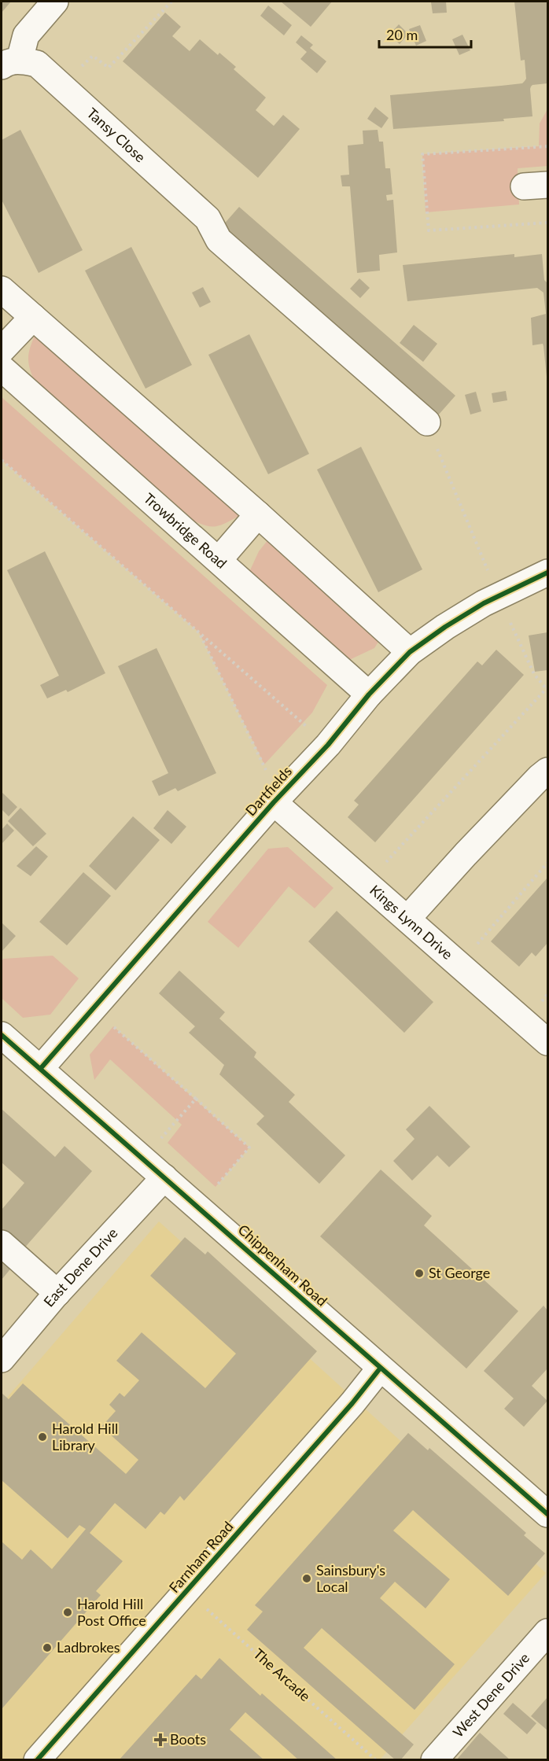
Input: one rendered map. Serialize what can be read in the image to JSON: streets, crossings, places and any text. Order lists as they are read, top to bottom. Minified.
{"streets":{"street":["Tansy Close","Trowbridge Road","Dartfields","Kings Lynn Drive","Chippenham Road","East Dene Drive","Farnham Road","West Dene Drive"],"path":["The Arcade"]},"crossings":[["Trowbridge Road","Dartfields"],["Dartfields","Kings Lynn Drive"],["Dartfields","Chippenham Road"],["Chippenham Road","East Dene Drive"],["Chippenham Road","Farnham Road"],["Farnham Road","The Arcade"]],"places":{"other":["St George","Harold Hill Library","Sainsbury's Local","Harold Hill Post Office","Ladbrokes"],"health":["Boots"]},"scale_bar":"20 m"}
